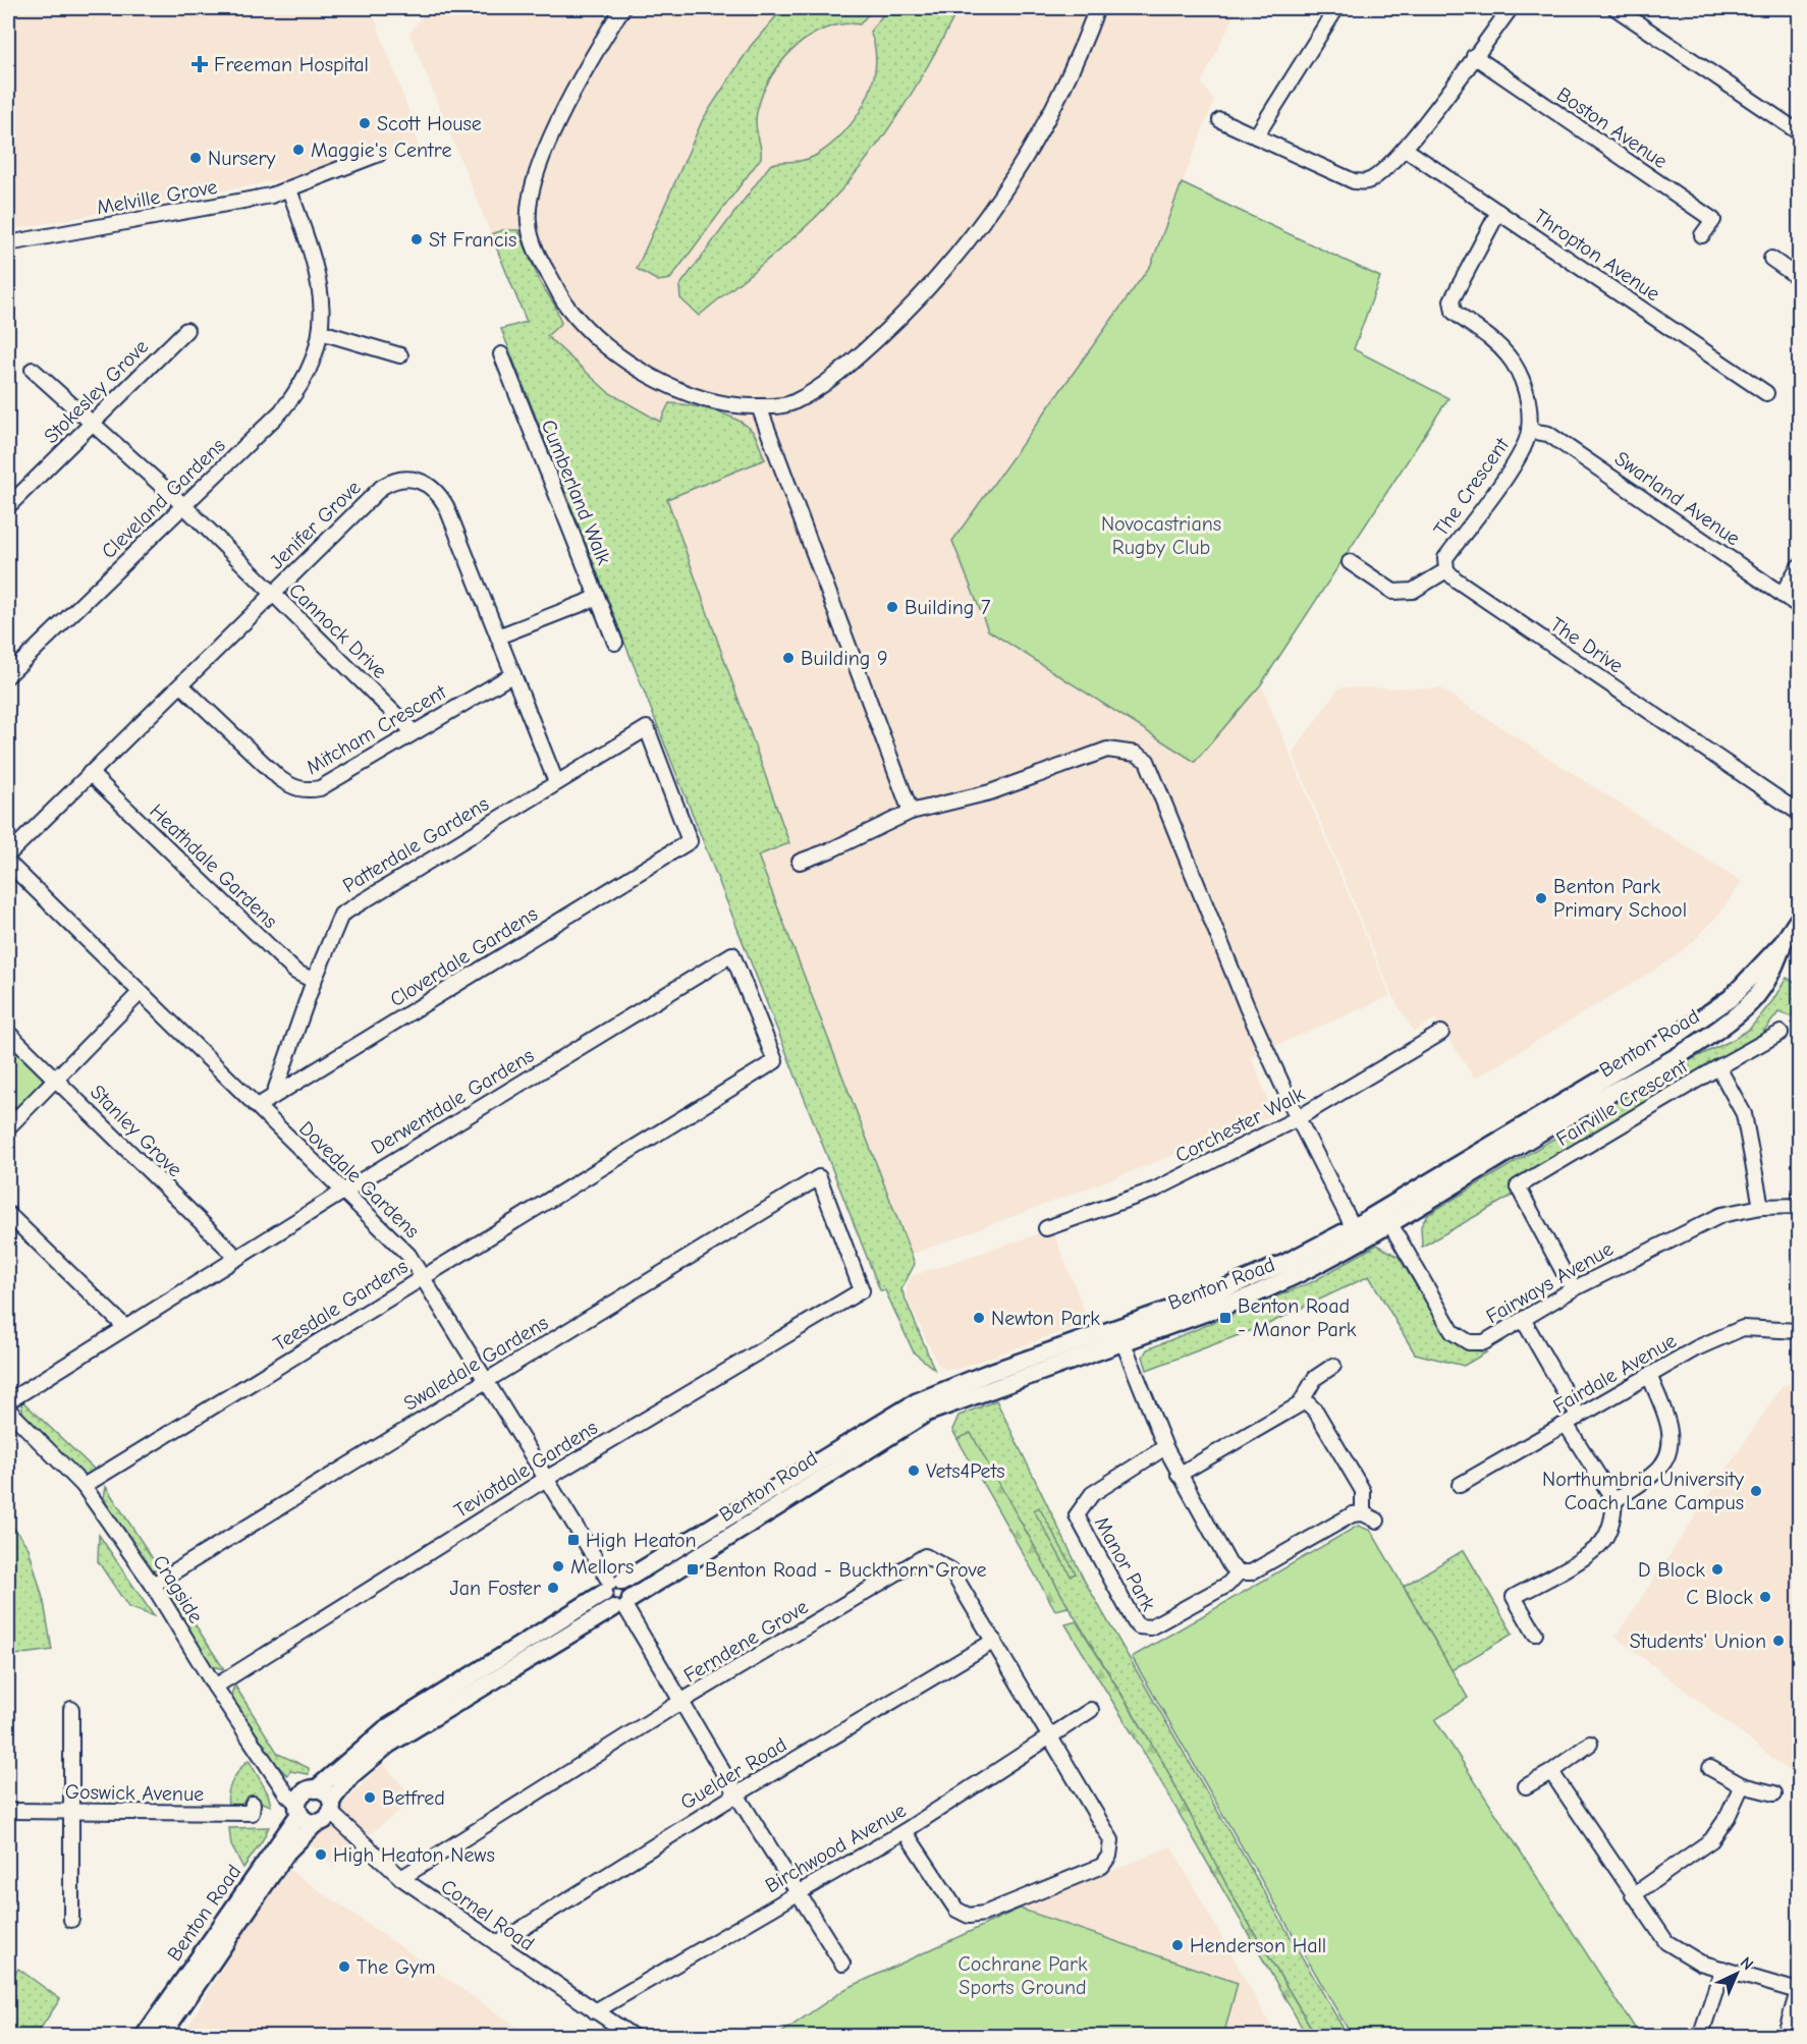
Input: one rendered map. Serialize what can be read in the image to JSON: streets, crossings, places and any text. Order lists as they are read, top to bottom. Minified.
{"streets":{"main road":["Benton Road"],"street":["Boston Avenue","Melville Grove","Thropton Avenue","Stokesley Grove","The Crescent","Cumberland Walk","Cleveland Gardens","Swarland Avenue","Jenifer Grove","Cannock Drive","The Drive","Mitcham Crescent","Patterdale Gardens","Heathdale Gardens","Cloverdale Gardens","Derwentdale Gardens","Fairville Crescent","Corchester Walk","Stanley Grove","Dovedale Gardens","Fairways Avenue","Teesdale Gardens","Swaledale Gardens","Fairdale Avenue","Teviotdale Gardens","Manor Park","Cragside","Ferndene Grove","Guelder Road","Goswick Avenue","Birchwood Avenue","Cornel Road"]},"crossings":[["Melville Grove","Cleveland Gardens"],["Thropton Avenue","The Crescent"],["Stokesley Grove","Cannock Drive"],["The Crescent","Swarland Avenue"],["The Crescent","The Drive"],["Cleveland Gardens","Cannock Drive"],["Jenifer Grove","Cannock Drive"],["Jenifer Grove","Mitcham Crescent"],["Jenifer Grove","Patterdale Gardens"],["Jenifer Grove","Heathdale Gardens"],["Cannock Drive","Mitcham Crescent"],["Patterdale Gardens","Heathdale Gardens"],["Patterdale Gardens","Cloverdale Gardens"],["Cloverdale Gardens","Dovedale Gardens"],["Benton Road","Dovedale Gardens"],["Benton Road","Fairways Avenue"],["Benton Road","Cragside"],["Benton Road","Cornel Road"],["Derwentdale Gardens","Stanley Grove"],["Derwentdale Gardens","Dovedale Gardens"],["Derwentdale Gardens","Teesdale Gardens"],["Fairville Crescent","Fairways Avenue"],["Dovedale Gardens","Teesdale Gardens"],["Dovedale Gardens","Swaledale Gardens"],["Dovedale Gardens","Teviotdale Gardens"],["Teesdale Gardens","Cragside"],["Swaledale Gardens","Teviotdale Gardens"],["Swaledale Gardens","Cragside"],["Teviotdale Gardens","Cragside"],["Cragside","Cornel Road"],["Ferndene Grove","Guelder Road"],["Ferndene Grove","Birchwood Avenue"],["Ferndene Grove","Cornel Road"],["Guelder Road","Cornel Road"],["Birchwood Avenue","Cornel Road"]],"parks":["Novocastrians Rugby Club","Cochrane Park Sports Ground"],"places":{"health":["Freeman Hospital"],"other":["Scott House","Maggie's Centre","Nursery","St Francis","Building 7","Building 9","Benton Park Primary School","Newton Park","Vets4Pets","Northumbria University Coach Lane Campus","Mellors","D Block","Jan Foster","C Block","Students' Union","Betfred","High Heaton News","Henderson Hall","The Gym"],"transit":["Benton Road - Manor Park","High Heaton","Benton Road - Buckthorn Grove"]},"north":"top right"}
